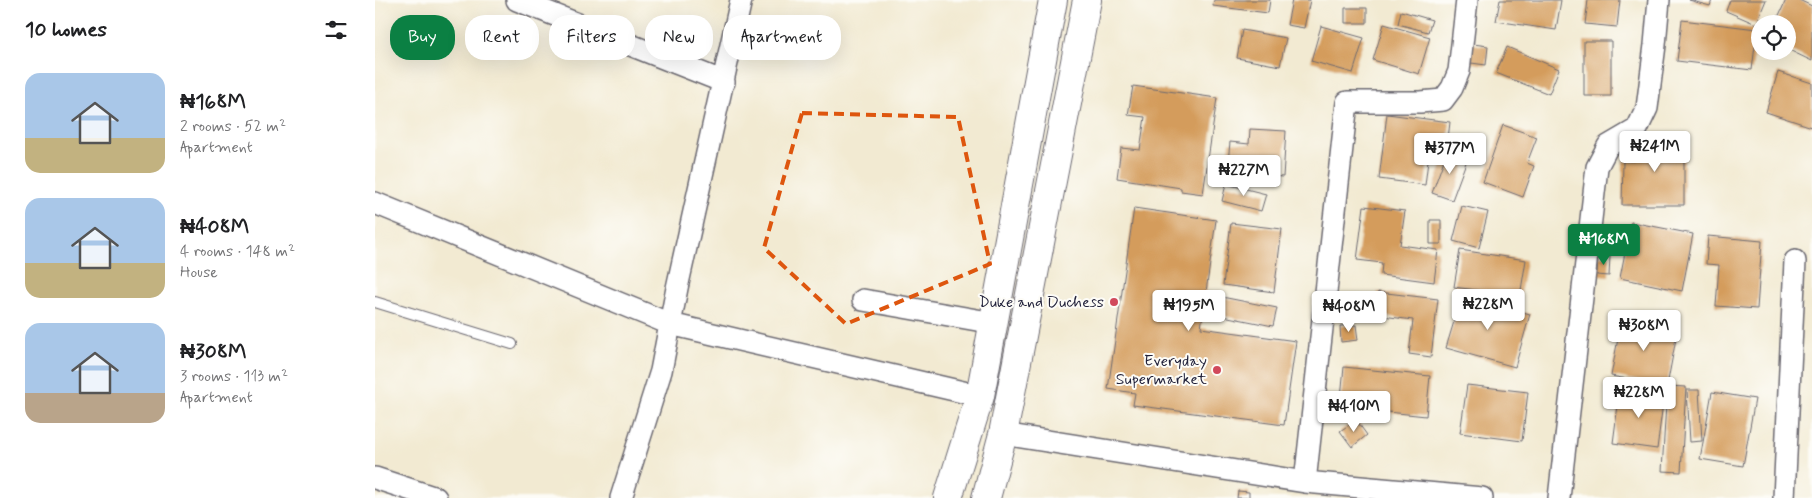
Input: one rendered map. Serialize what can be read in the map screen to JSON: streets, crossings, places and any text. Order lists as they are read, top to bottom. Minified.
{"places":["Duke and Duchess","Everyday Supermarket"],"page":{"heading":"10 homes","chip":["Buy","Rent","Filters","New","Apartment"],"list":[{"name":"₦168M","note":"2 rooms · 52 m² · Apartment"},{"name":"₦408M","note":"4 rooms · 148 m² · House"},{"name":"₦308M","note":"3 rooms · 113 m² · Apartment"}],"price":["₦241M","₦377M","₦227M","₦168M","₦228M","₦195M","₦408M","₦308M","₦228M","₦410M"]}}
